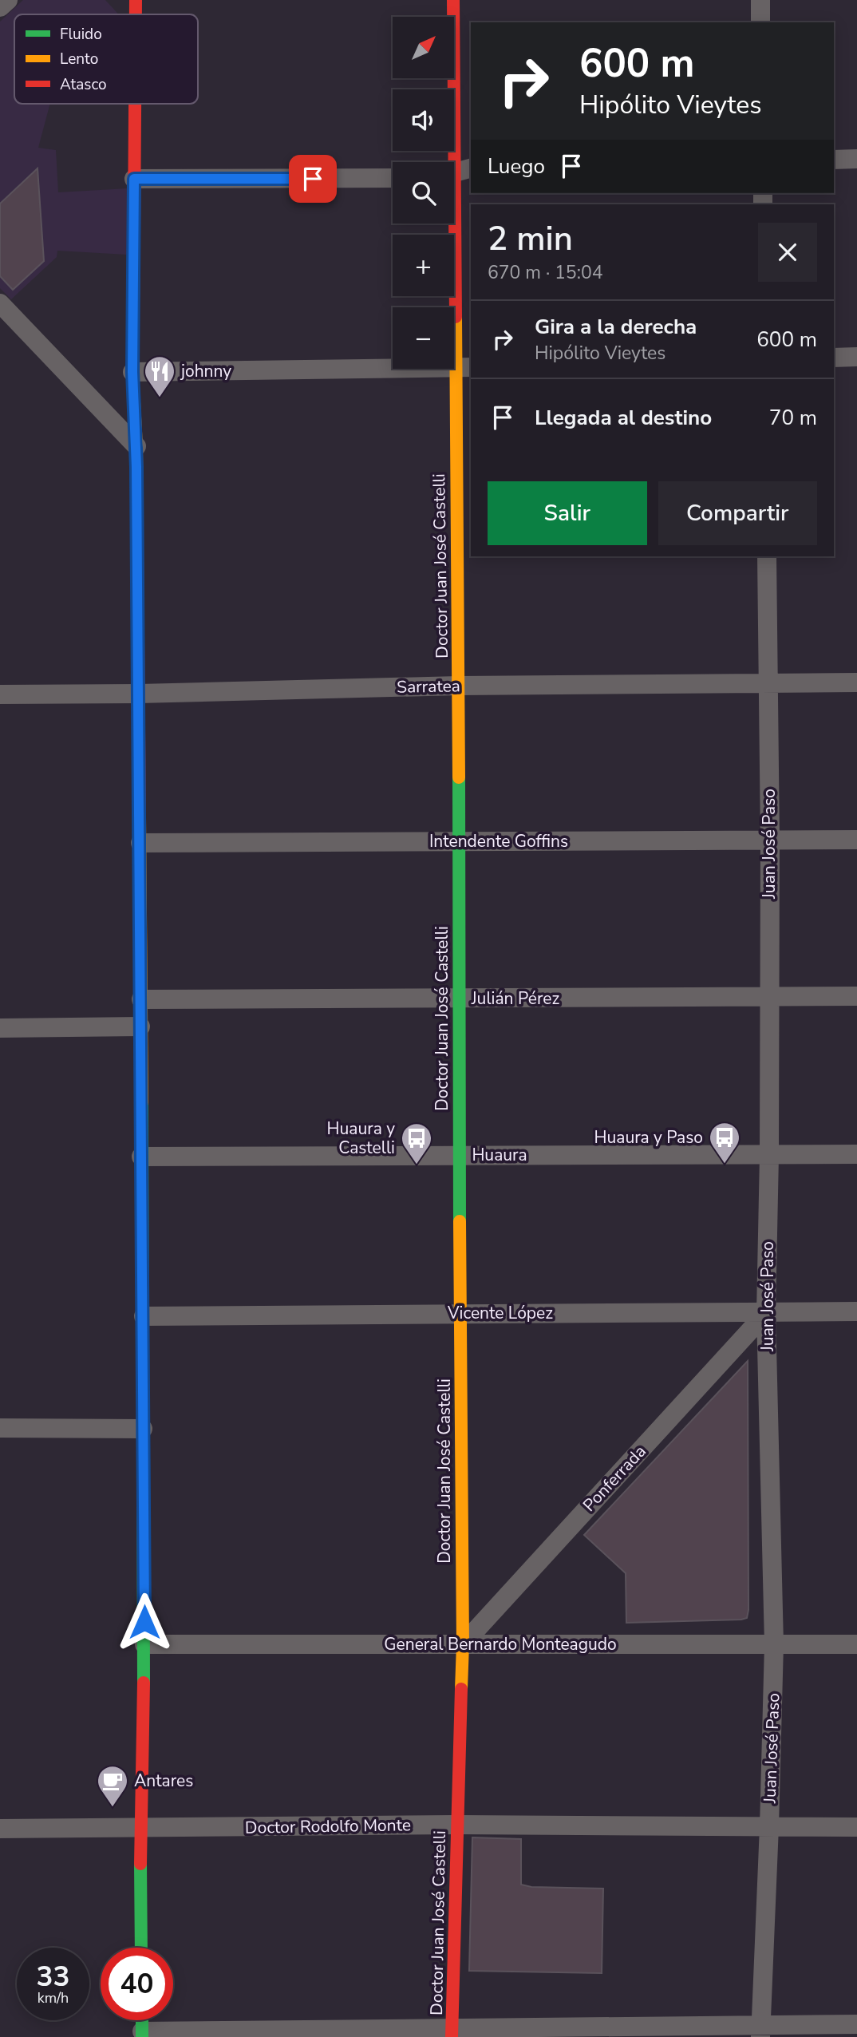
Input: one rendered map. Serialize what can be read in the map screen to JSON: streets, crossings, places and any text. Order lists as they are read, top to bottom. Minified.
{"streets":{"street":["Doctor Juan José Castelli","Sarratea","Intendente Goffins","Juan José Paso","Julián Pérez","Huaura","Vicente López","Ponferrada","General Bernardo Monteagudo","Doctor Rodolfo Monte"]},"crossings":[["Doctor Juan José Castelli","Sarratea"],["Doctor Juan José Castelli","Intendente Goffins"],["Doctor Juan José Castelli","Julián Pérez"],["Doctor Juan José Castelli","Huaura"],["Doctor Juan José Castelli","Vicente López"],["Doctor Juan José Castelli","Ponferrada"],["Doctor Juan José Castelli","General Bernardo Monteagudo"],["Doctor Juan José Castelli","Doctor Rodolfo Monte"],["Sarratea","Juan José Paso"],["Intendente Goffins","Juan José Paso"],["Juan José Paso","Julián Pérez"],["Juan José Paso","Huaura"],["Juan José Paso","Vicente López"],["Juan José Paso","Ponferrada"],["Juan José Paso","General Bernardo Monteagudo"],["Juan José Paso","Doctor Rodolfo Monte"],["Vicente López","Ponferrada"],["Ponferrada","General Bernardo Monteagudo"]],"places":{"restaurant":["johnny"],"bus stop":["Huaura y Paso","Huaura y Castelli"],"cafe":["Antares"]},"legend":["Fluido","Lento","Atasco"],"north":"top right","page":{"map_buttons":["+","−"],"turn":["600 m","Hipólito Vieytes"],"then":"Luego","heading":["2 min","670 m · 15:04"],"list":[{"name":"Gira a la derecha","note":"Hipólito Vieytes","value":"600 m"},{"name":"Llegada al destino","value":"70 m"}],"buttons":["Salir","Compartir"],"speed":"33 km/h","limit":"40"}}
